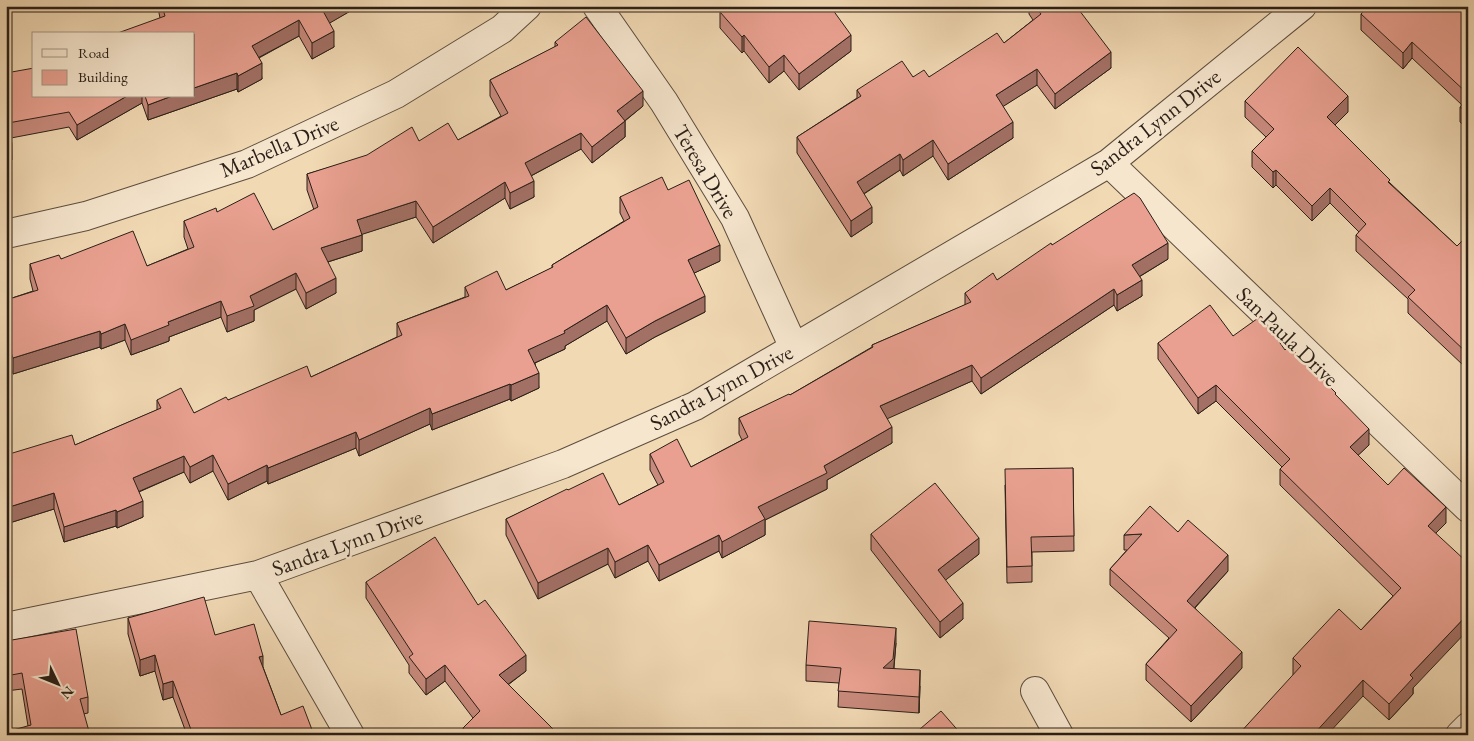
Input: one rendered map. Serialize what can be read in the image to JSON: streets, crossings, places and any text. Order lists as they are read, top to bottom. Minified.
{"streets":{"street":["Sandra Lynn Drive","Marbella Drive","Teresa Drive","San Paula Drive"]},"crossings":[["Sandra Lynn Drive","Teresa Drive"],["Sandra Lynn Drive","San Paula Drive"]],"legend":["Road","Building"],"north":"bottom right"}
